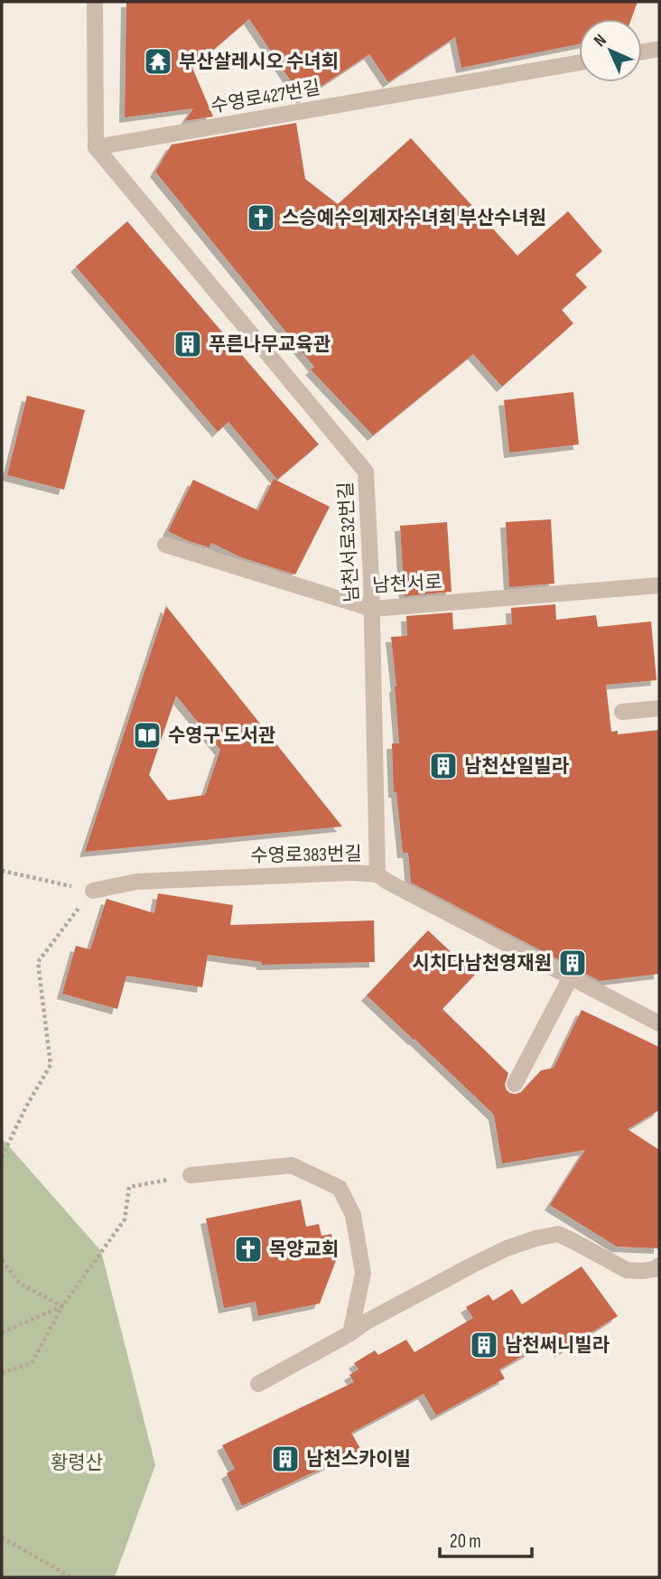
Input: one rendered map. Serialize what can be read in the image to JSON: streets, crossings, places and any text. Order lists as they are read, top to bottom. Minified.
{"streets":{"street":["수영로427번길","남천서로32번길","남천서로","수영로383번길"]},"crossings":[["수영로427번길","남천서로32번길"],["남천서로32번길","남천서로"],["남천서로32번길","수영로383번길"]],"parks":["황령산"],"places":{"temple":["부산살레시오 수녀회"],"church":["스승예수의제자수녀회 부산수녀원","목양교회"],"building":["푸른나무교육관","남천산일빌라","시치다남천영재원","남천써니빌라","남천스카이빌"],"library":["수영구 도서관"]},"scale_bar":"20 m","north":"top left"}
